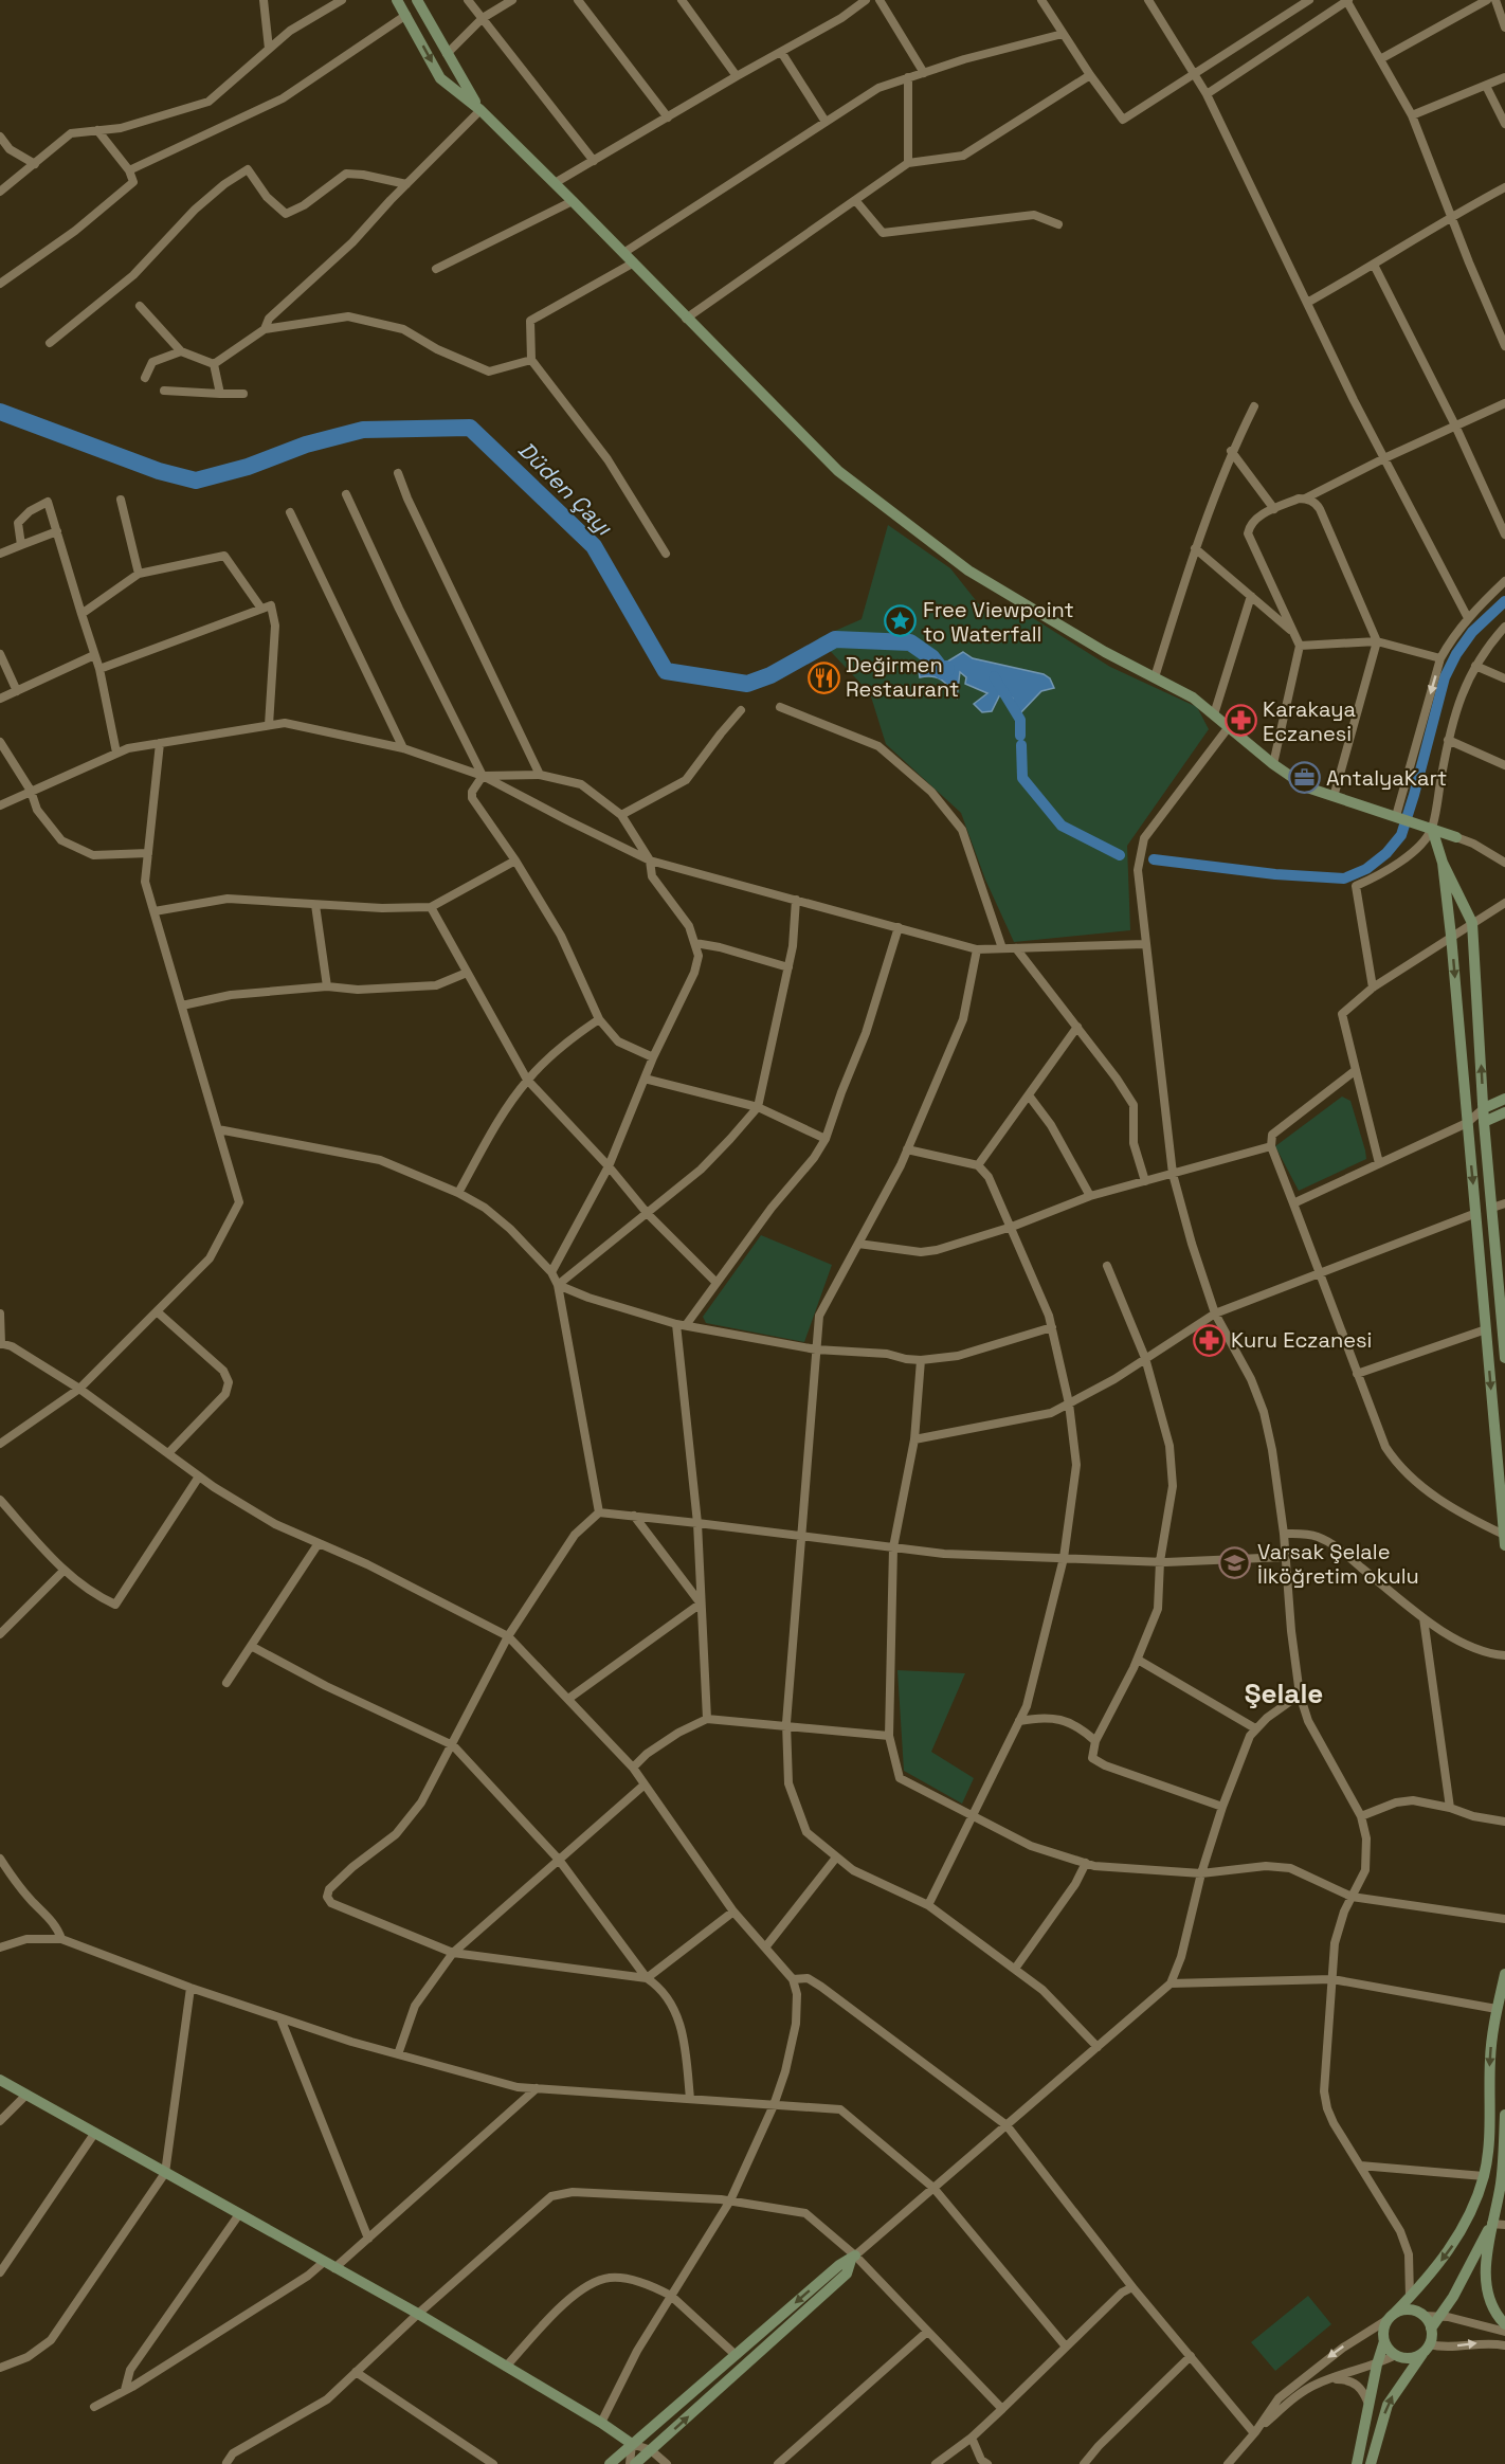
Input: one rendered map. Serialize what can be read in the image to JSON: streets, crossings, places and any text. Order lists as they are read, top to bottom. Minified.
{"districts":["Şelale"],"water":["Düden Çayı"],"places":{"place":["Free Viewpoint to Waterfall"],"restaurant":["Değirmen Restaurant"],"pharmacy":["Karakaya Eczanesi","Kuru Eczanesi"],"office":["AntalyaKart"],"school or university":["Varsak Şelale İlköğretim okulu"]}}
